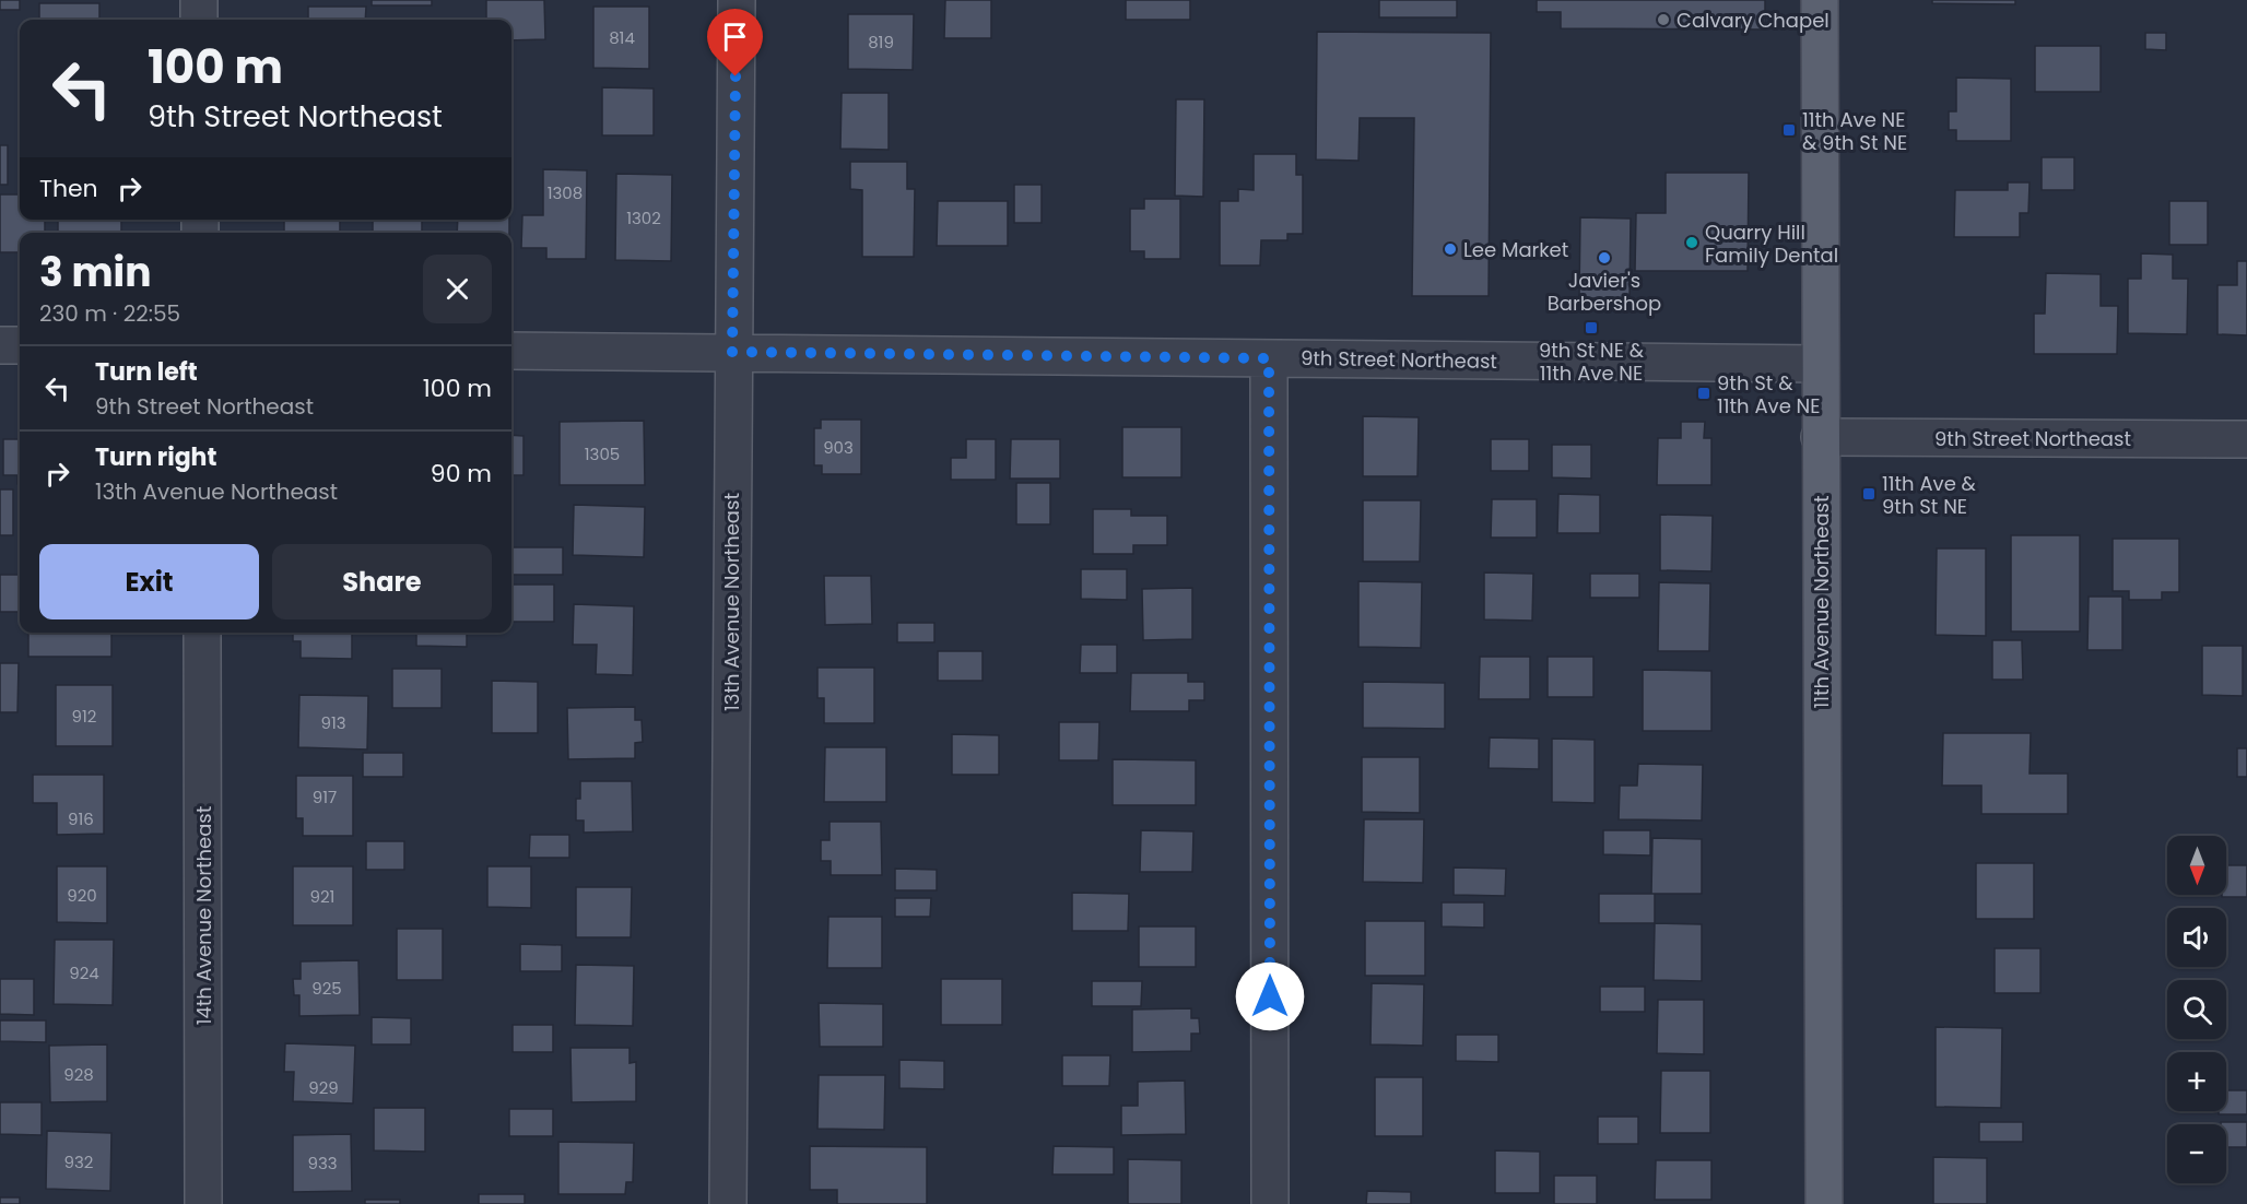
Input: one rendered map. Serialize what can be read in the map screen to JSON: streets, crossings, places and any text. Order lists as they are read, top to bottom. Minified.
{"streets":{"main road":["11th Avenue Northeast"],"street":["9th Street Northeast","13th Avenue Northeast","14th Avenue Northeast"]},"crossings":[["9th Street Northeast","13th Avenue Northeast"],["9th Street Northeast","11th Avenue Northeast"]],"places":{"other":["Calvary Chapel","Quarry Hill Family Dental","Lee Market","Javier's Barbershop"],"transit":["11th Ave NE & 9th St NE","9th St NE & 11th Ave NE","9th St & 11th Ave NE","11th Ave & 9th St NE"]},"house_numbers":["814","819","1308","1302","903","1305","912","913","917","916","920","921","924","925","928","929","932","933"],"north":"bottom","page":{"turn":["100 m","9th Street Northeast"],"then":"Then","heading":["3 min","230 m · 22:55"],"list":[{"name":"Turn left","note":"9th Street Northeast","value":"100 m"},{"name":"Turn right","note":"13th Avenue Northeast","value":"90 m"}],"buttons":["Exit","Share"],"map_buttons":["+","−"]}}
